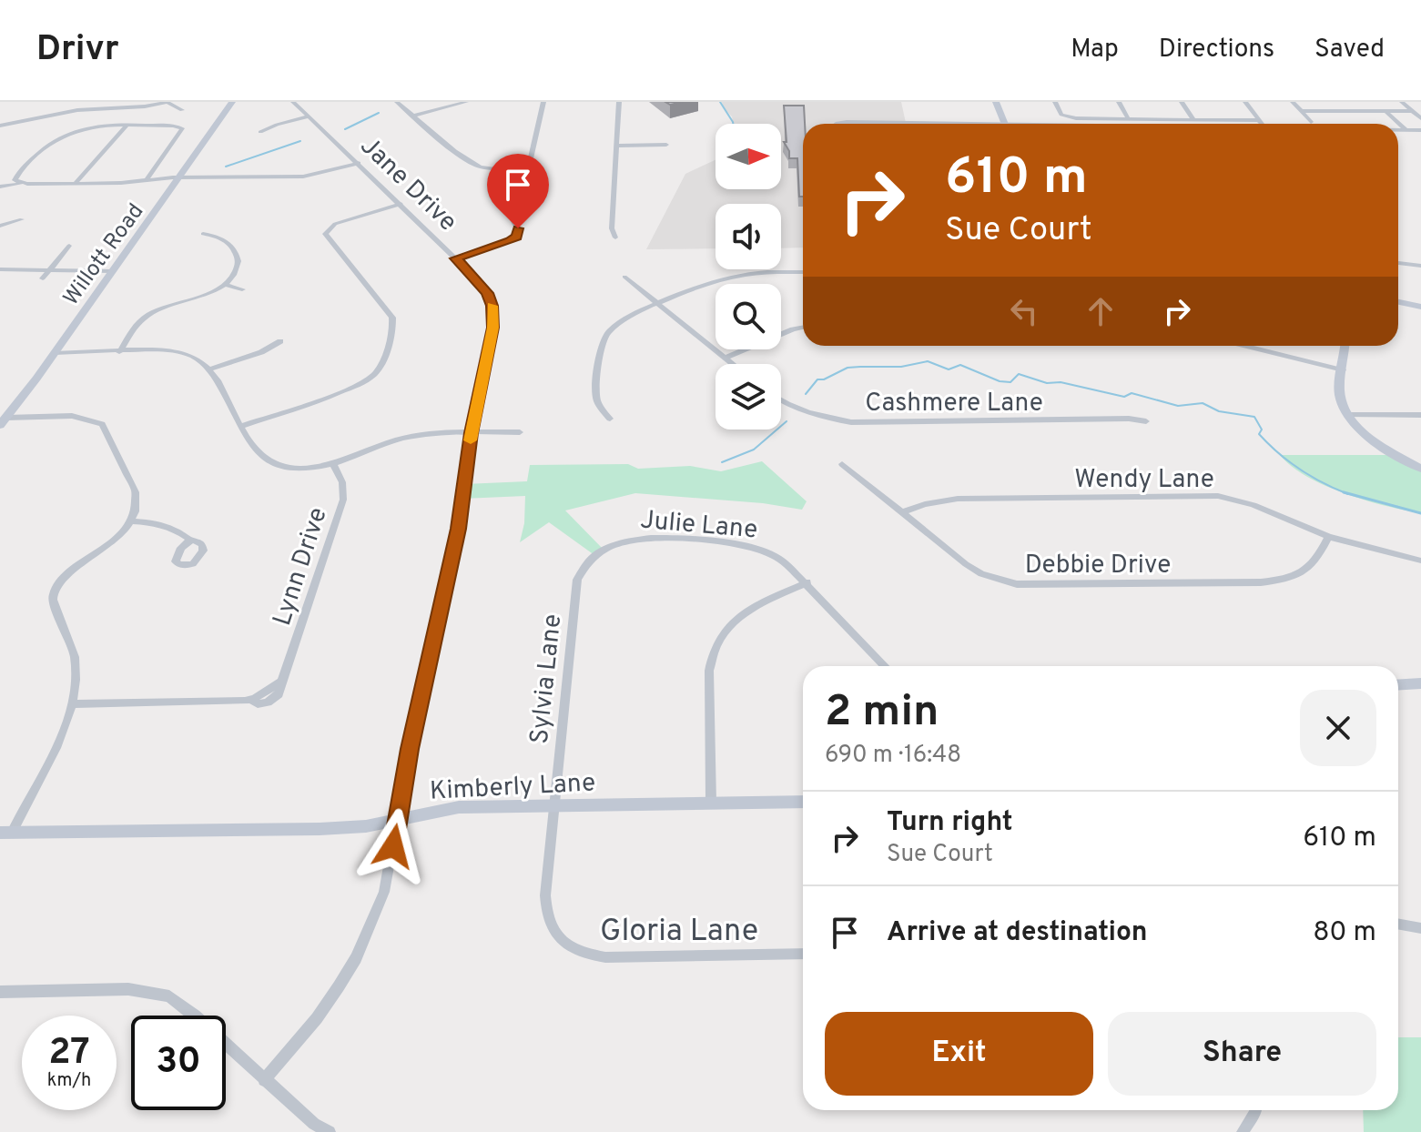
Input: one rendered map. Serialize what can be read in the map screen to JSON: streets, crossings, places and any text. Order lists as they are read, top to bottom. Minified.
{"streets":{"street":["Jane Drive","Willott Road","Cashmere Lane","Wendy Lane","Julie Lane","Debbie Drive","Lynn Drive","Sylvia Lane","Kimberly Lane","Gloria Lane"]},"crossings":[["Jane Drive","Kimberly Lane"],["Wendy Lane","Debbie Drive"],["Julie Lane","Sylvia Lane"],["Sylvia Lane","Kimberly Lane"],["Sylvia Lane","Gloria Lane"],["Kimberly Lane","Gloria Lane"]],"north":"right","page":{"header":"Drivr","nav":["Map","Directions","Saved"],"turn":["610 m","Sue Court"],"heading":["2 min","690 m · 16:48"],"list":[{"name":"Turn right","note":"Sue Court","value":"610 m"},{"name":"Arrive at destination","value":"80 m"}],"buttons":["Exit","Share"],"speed":"27 km/h","limit":"30"}}
